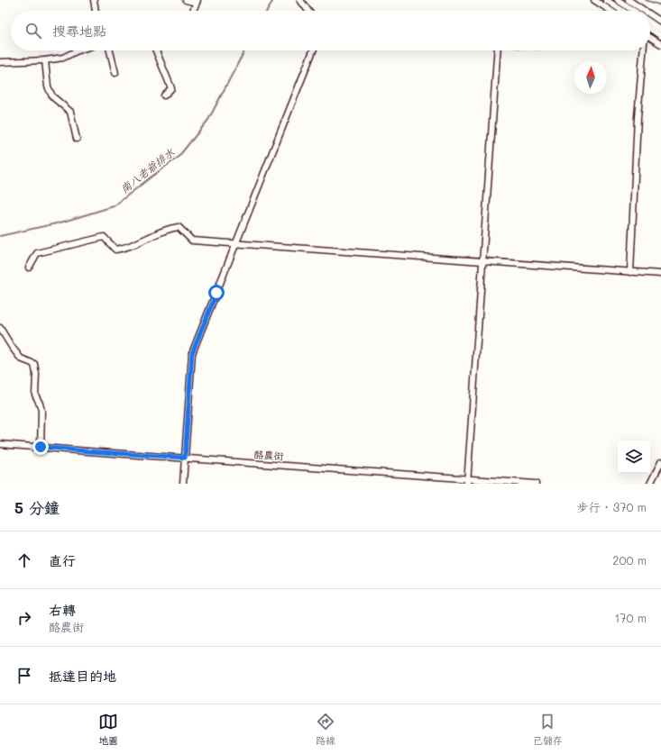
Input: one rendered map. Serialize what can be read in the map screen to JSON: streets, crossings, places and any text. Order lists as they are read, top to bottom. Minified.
{"streets":{"street":["酪農街"]},"water":["南八老爺排水"],"north":"top","page":{"search":"搜尋地點","heading":["5 分鐘","步行 · 370 m"],"list":[["直行","200 m"],["右轉","酪農街","170 m"],"抵達目的地"],"nav":["地圖","路線","已儲存"]}}
